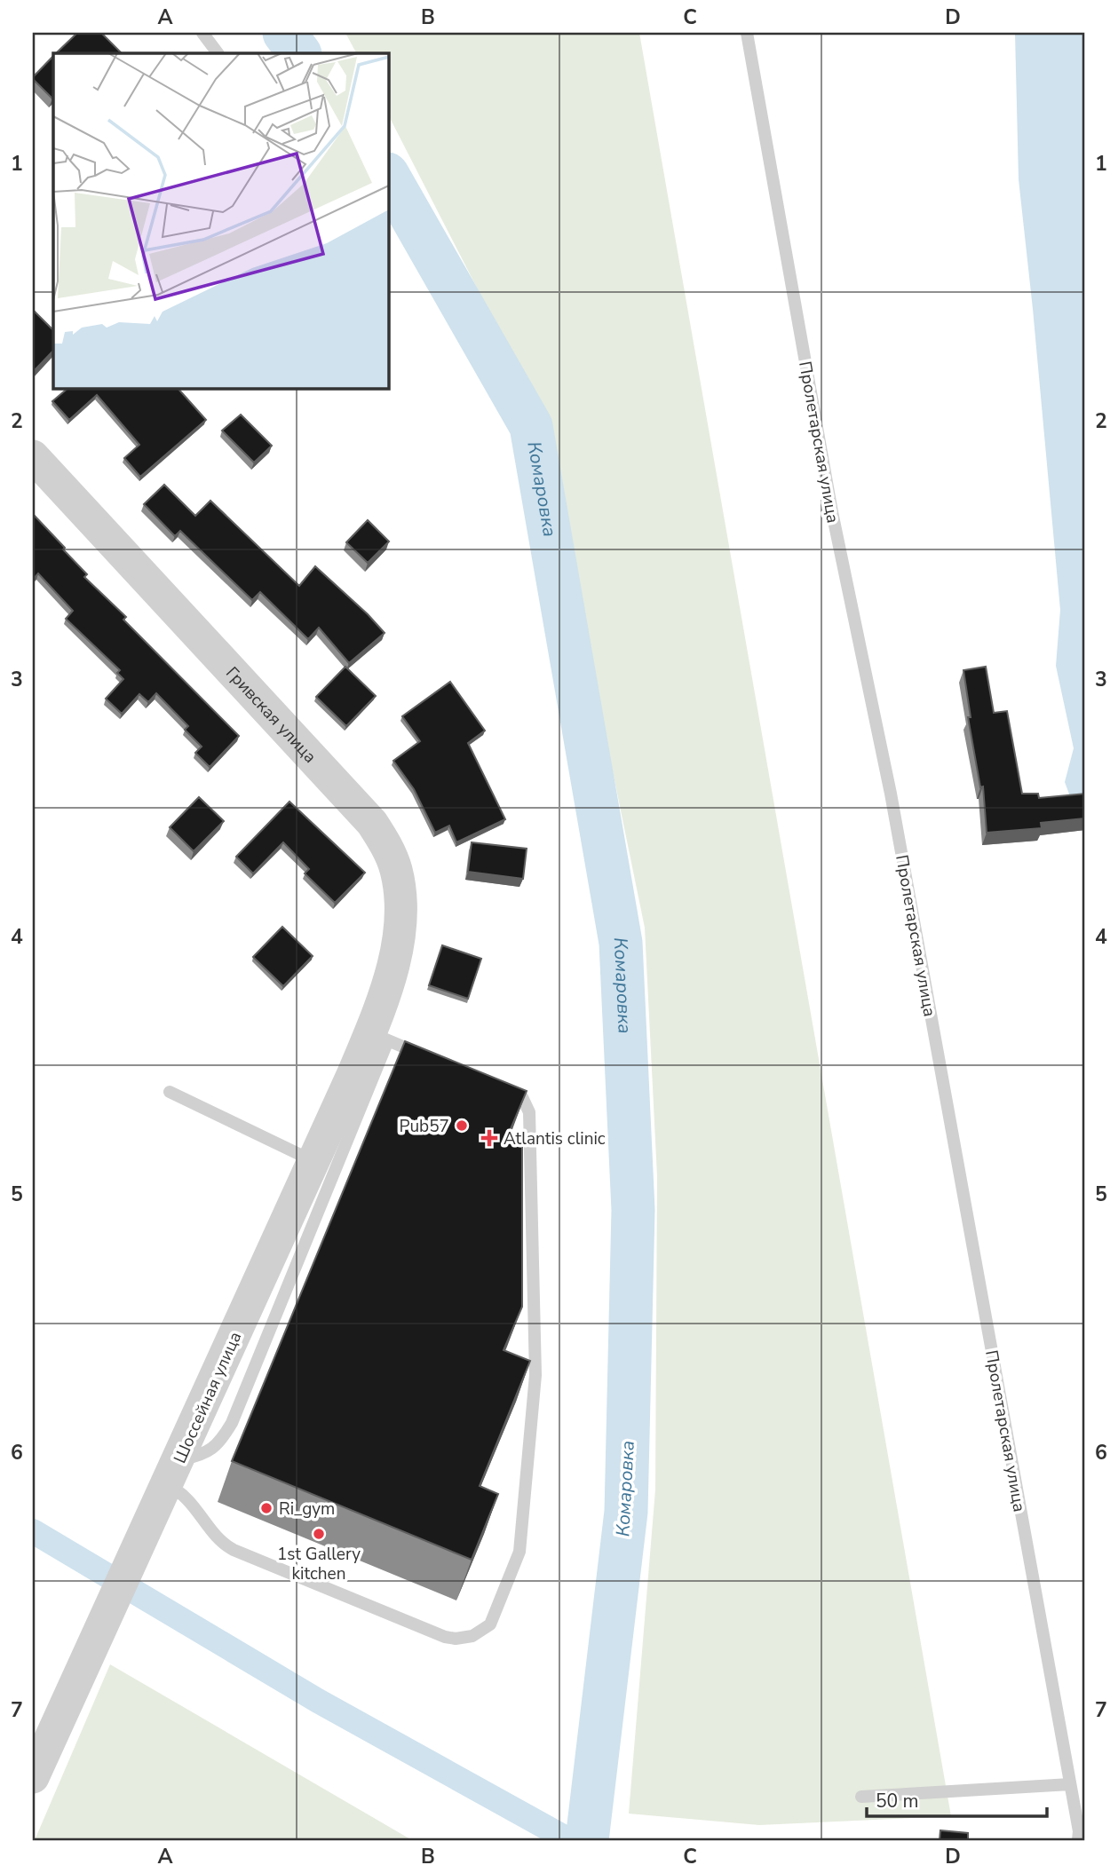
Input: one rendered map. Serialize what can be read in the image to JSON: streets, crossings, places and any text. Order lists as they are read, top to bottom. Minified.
{"streets":{"street":["Гривская улица","Шоссейная улица"],"lane":["Пролетарская улица"]},"crossings":[["Гривская улица","Шоссейная улица"]],"water":["Комаровка"],"places":{"other":["Pub57","Ri_gym","1st Gallery kitchen"],"health":["Atlantis clinic"]},"scale_bar":"50 m","grid":{"columns":["A","B","C","D"],"rows":["1","2","3","4","5","6","7"]}}
